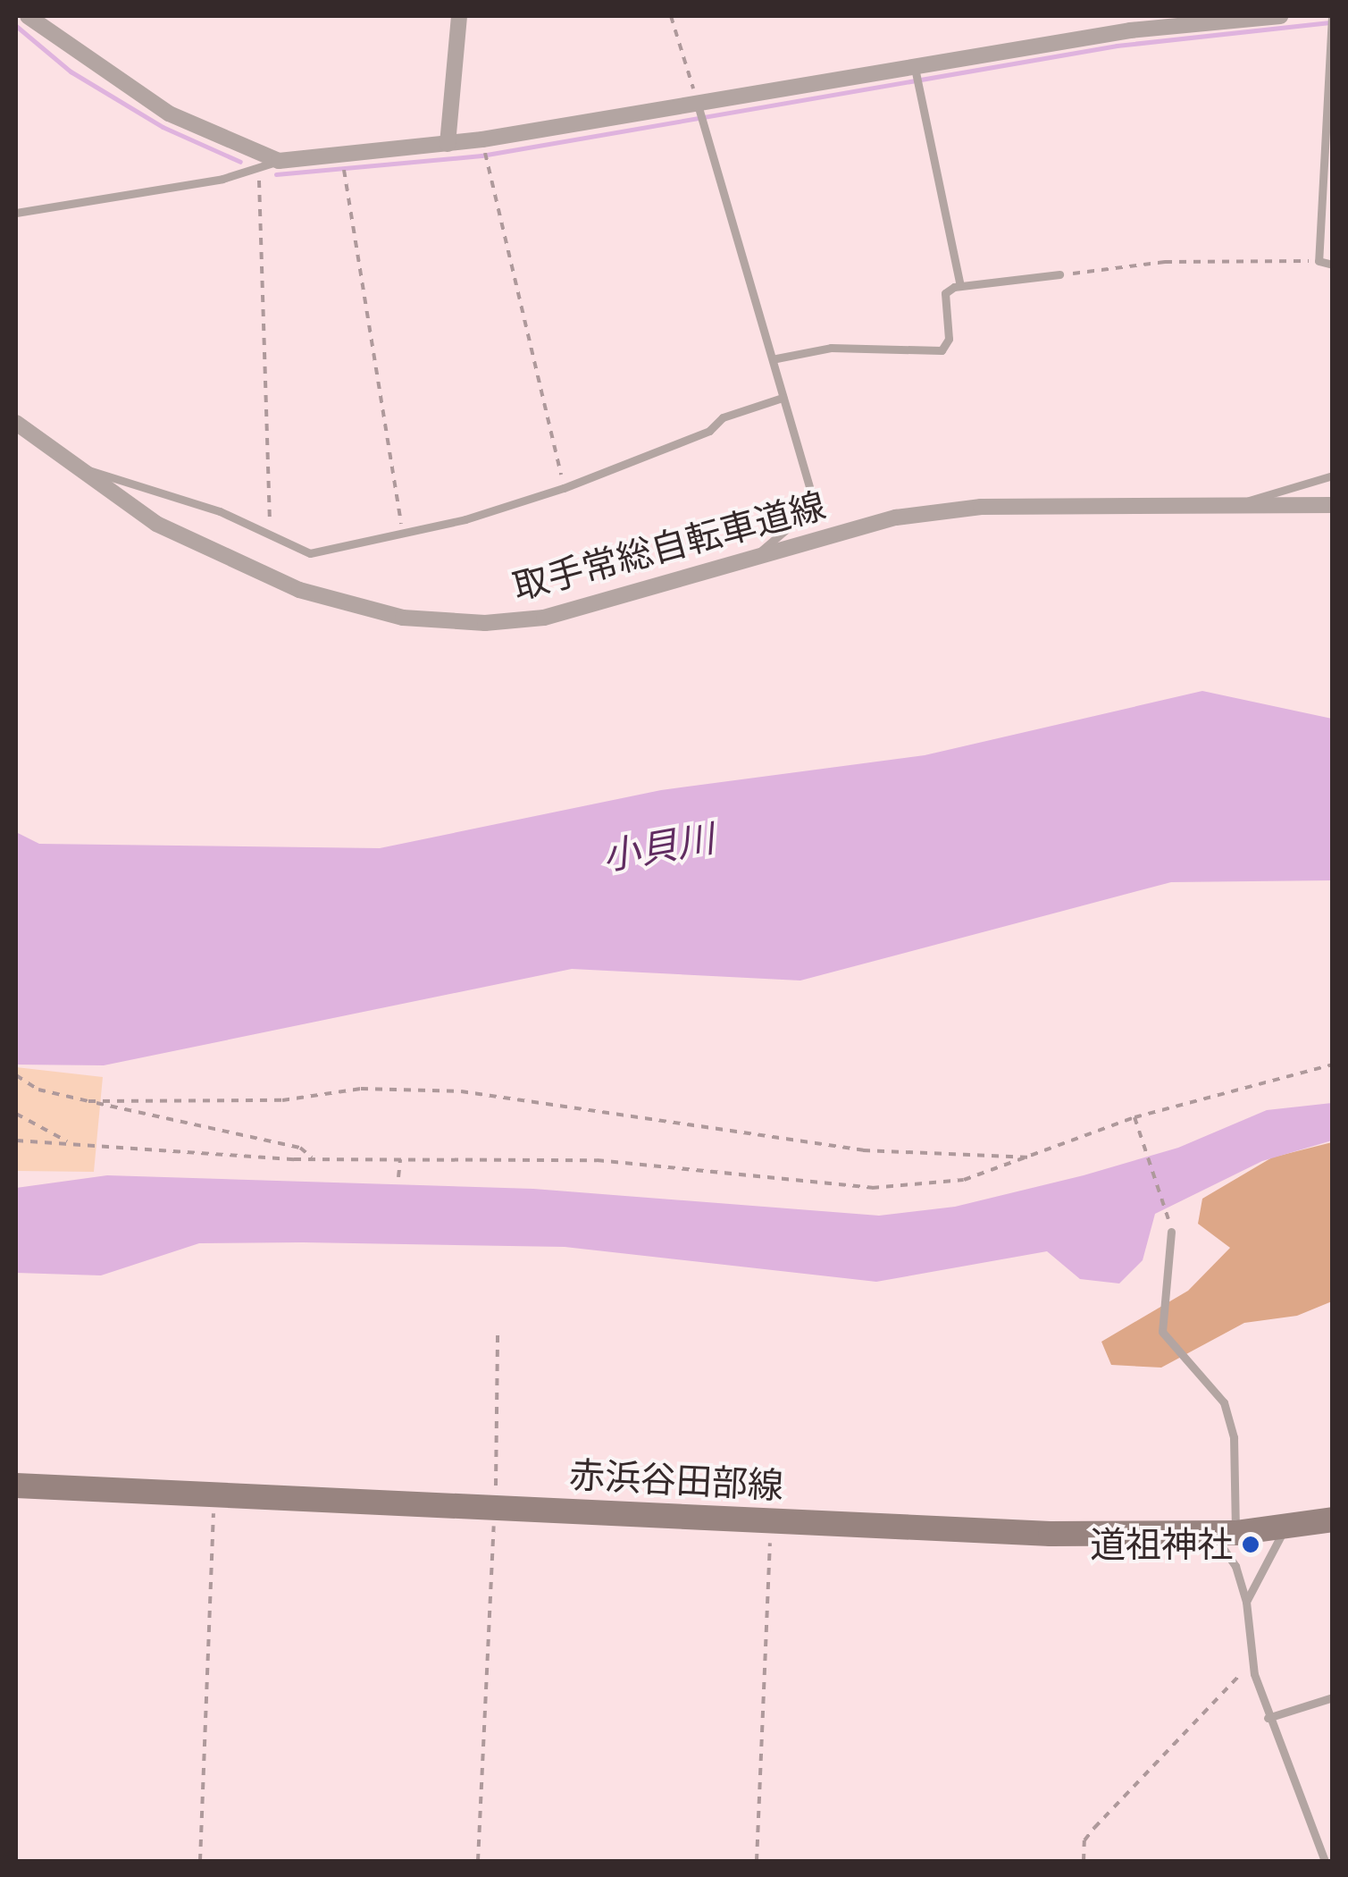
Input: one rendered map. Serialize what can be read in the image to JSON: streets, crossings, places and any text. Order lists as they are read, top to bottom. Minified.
{"streets":{"main road":["赤浜谷田部線"],"street":["取手常総自転車道線"]},"water":["小貝川"],"places":["道祖神社"]}
